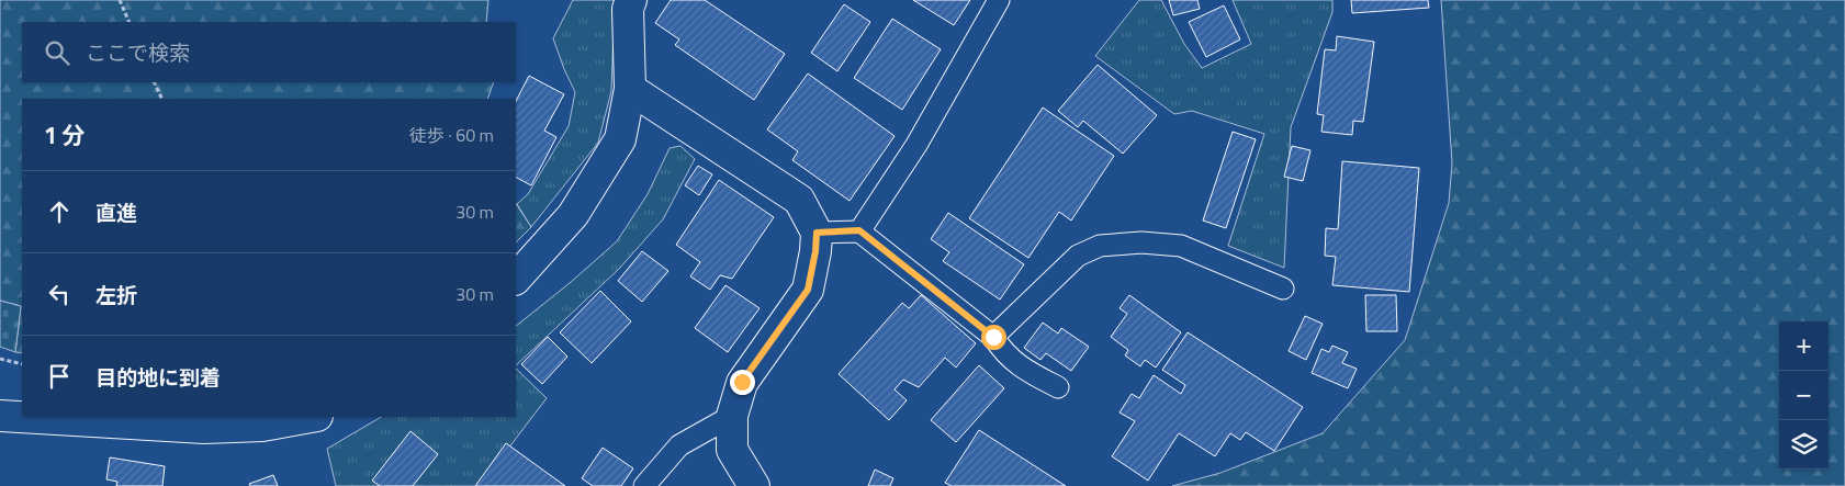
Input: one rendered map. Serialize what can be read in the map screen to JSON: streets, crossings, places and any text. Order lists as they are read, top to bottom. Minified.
{"page":{"search":"ここで検索","heading":["1 分","徒歩 · 60 m"],"list":[["直進","30 m"],["左折","30 m"],"目的地に到着"],"map_buttons":["+","−"]}}
